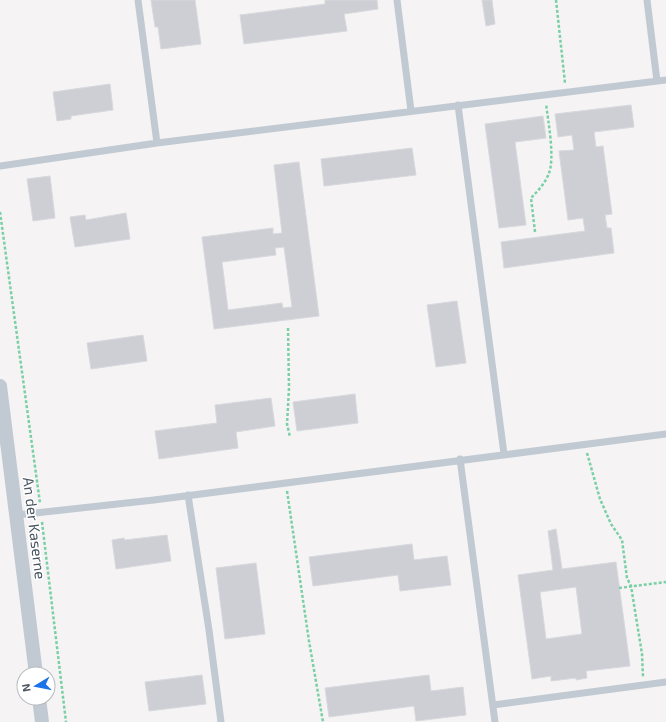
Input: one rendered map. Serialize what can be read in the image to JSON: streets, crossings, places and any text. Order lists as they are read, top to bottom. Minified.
{"streets":{"street":["An der Kaserne"]},"north":"left"}
